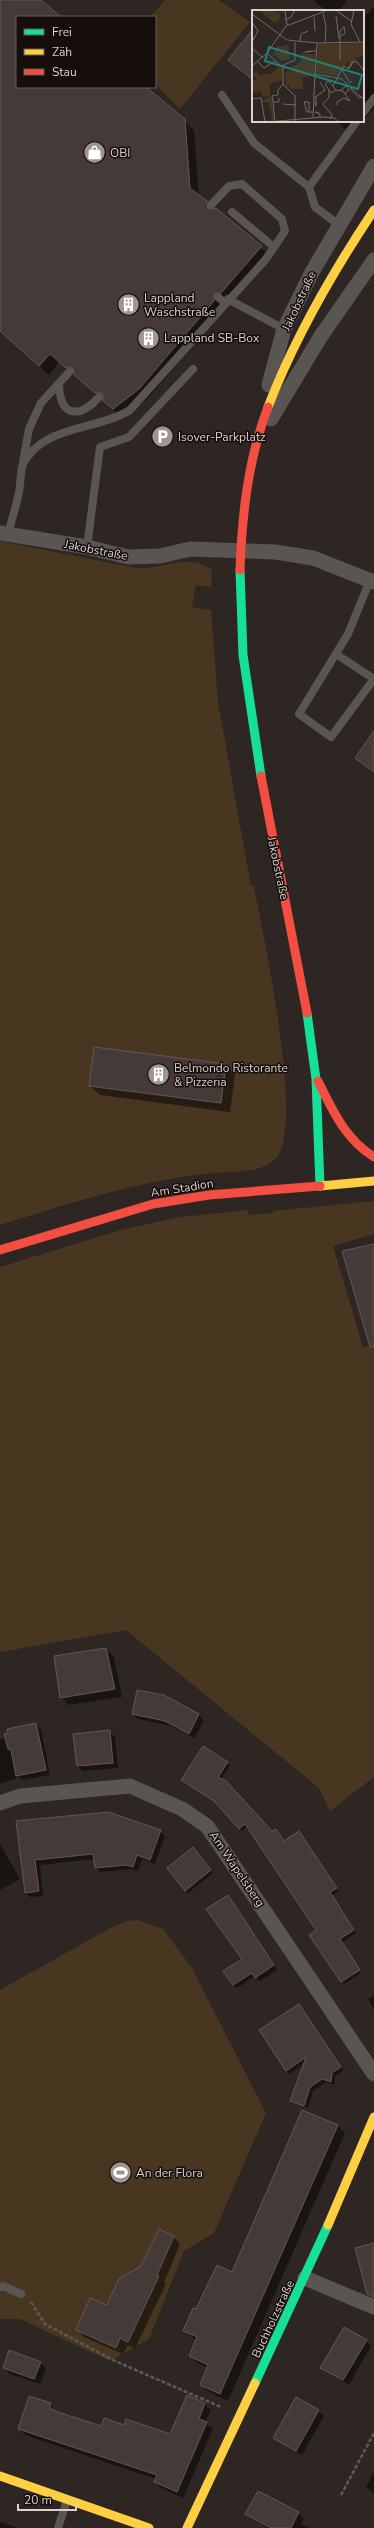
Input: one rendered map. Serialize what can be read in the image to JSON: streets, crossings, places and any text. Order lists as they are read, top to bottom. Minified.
{"streets":{"main road":["Jakobstraße","Am Stadion","Buchholzstraße"],"street":["Am Wapelsberg"]},"crossings":[["Jakobstraße","Am Stadion"]],"places":{"shop":["OBI"],"building":["Lappland Waschstraße","Lappland SB-Box","Belmondo Ristorante & Pizzeria"],"parking":["Isover-Parkplatz"],"sports":["An der Flora"]},"legend":["Frei","Zäh","Stau"],"scale_bar":"20 m"}
